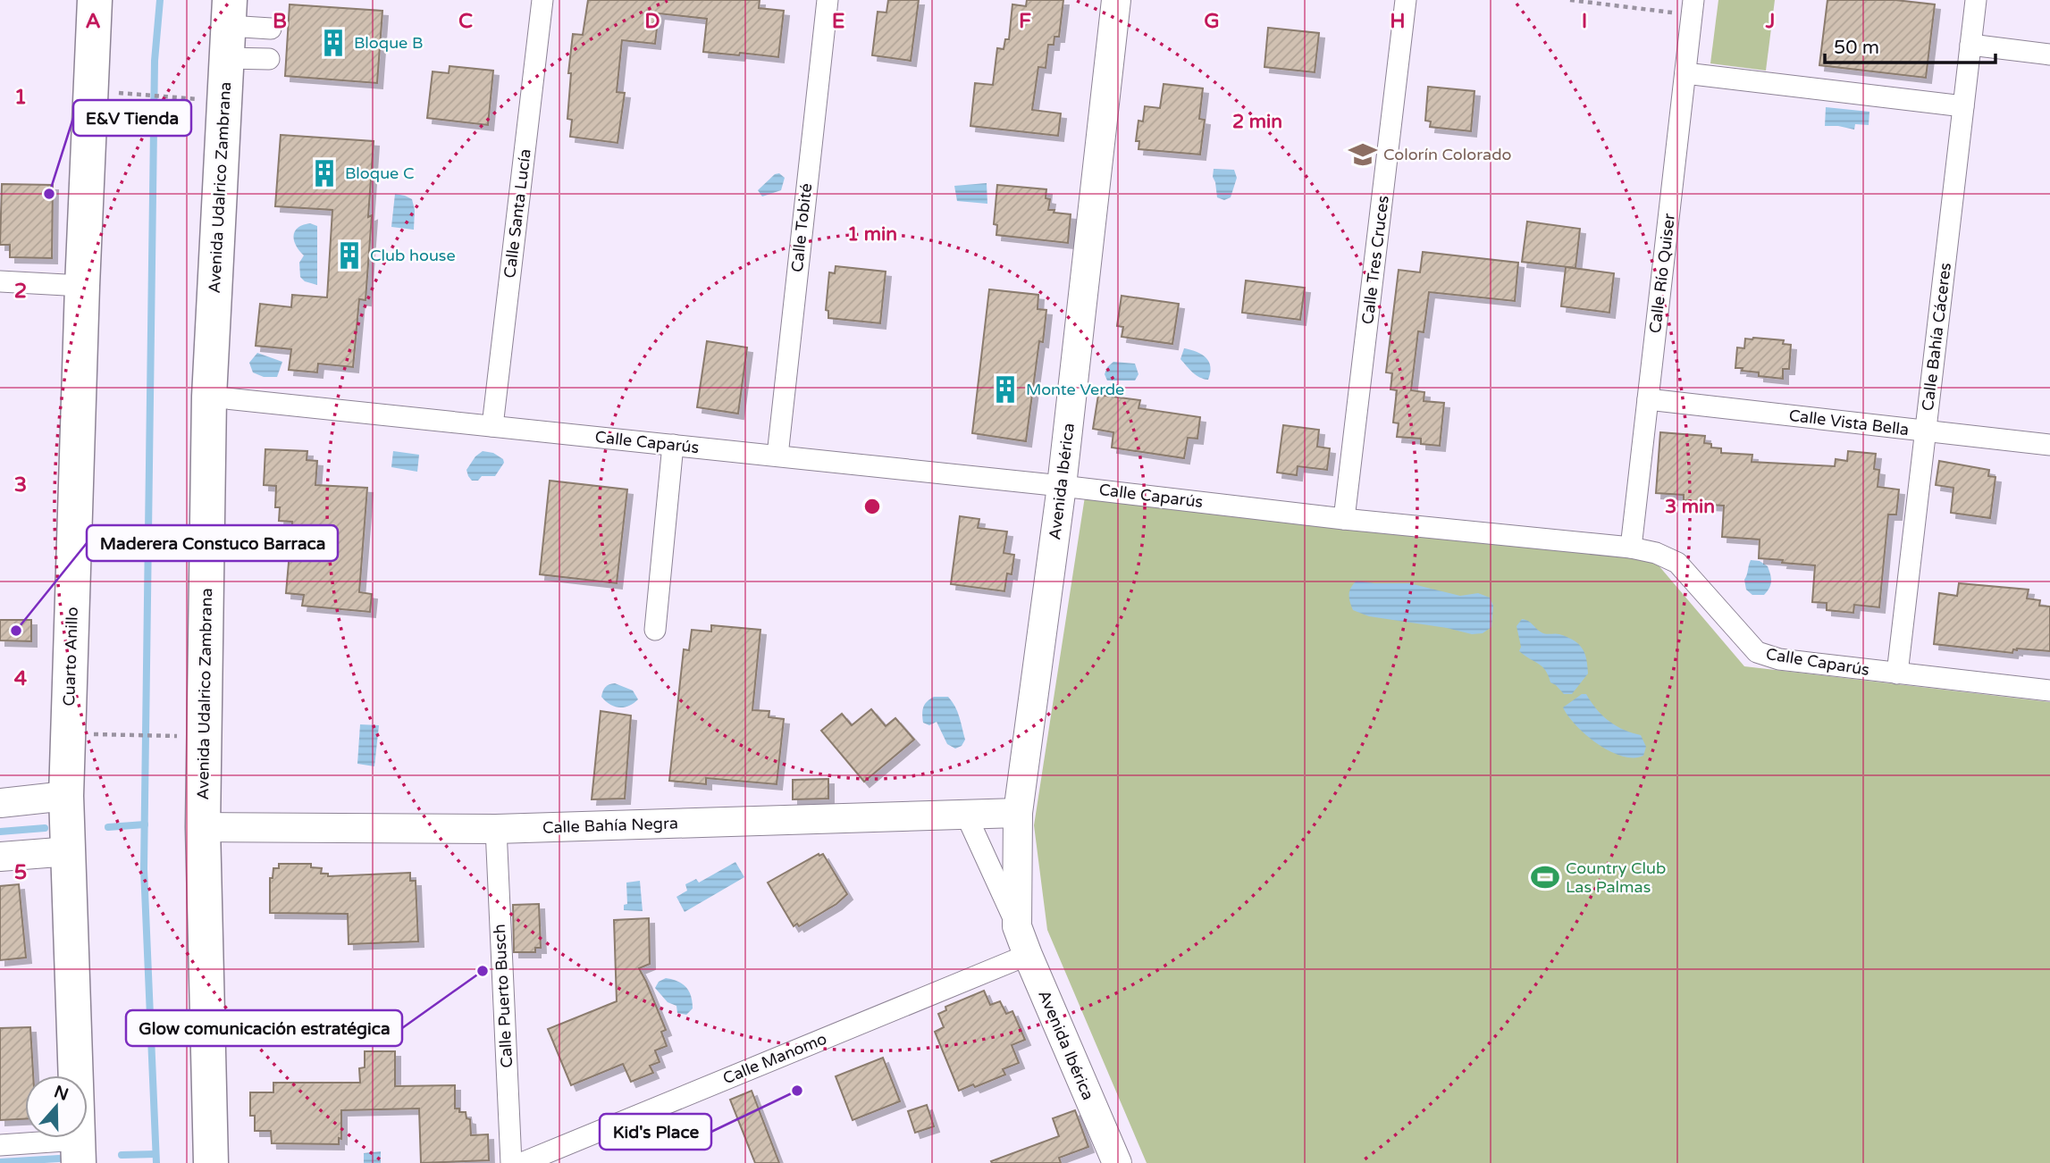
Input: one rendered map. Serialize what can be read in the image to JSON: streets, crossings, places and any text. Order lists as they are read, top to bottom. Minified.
{"streets":{"highway":["Avenida Udalrico Zambrana","Cuarto Anillo"],"street":["Calle Santa Lucía","Calle Tobité","Calle Tres Cruces","Calle Río Quiser","Calle Bahía Cáceres","Calle Vista Bella","Calle Caparús","Avenida Ibérica","Calle Bahía Negra","Calle Puerto Busch","Calle Manomo"]},"crossings":[["Avenida Udalrico Zambrana","Calle Caparús"],["Avenida Udalrico Zambrana","Calle Bahía Negra"],["Calle Santa Lucía","Calle Caparús"],["Calle Tobité","Calle Caparús"],["Calle Tres Cruces","Calle Caparús"],["Calle Río Quiser","Calle Vista Bella"],["Calle Río Quiser","Calle Caparús"],["Calle Bahía Cáceres","Calle Vista Bella"],["Calle Bahía Cáceres","Calle Caparús"],["Calle Caparús","Avenida Ibérica"],["Avenida Ibérica","Calle Bahía Negra"],["Avenida Ibérica","Calle Manomo"],["Calle Bahía Negra","Calle Puerto Busch"]],"places":{"building":["Bloque B","Bloque C","Club house","Monte Verde"],"school or university":["Colorín Colorado"],"other":["E&V Tienda","Maderera Constuco Barraca","Glow comunicación estratégica","Kid's Place"],"sports":["Country Club Las Palmas"]},"scale_bar":"50 m","north":"top","grid":{"columns":["A","B","C","D","E","F","G","H","I","J"],"rows":["1","2","3","4","5"]},"rings":["2 min","1 min","3 min"]}
